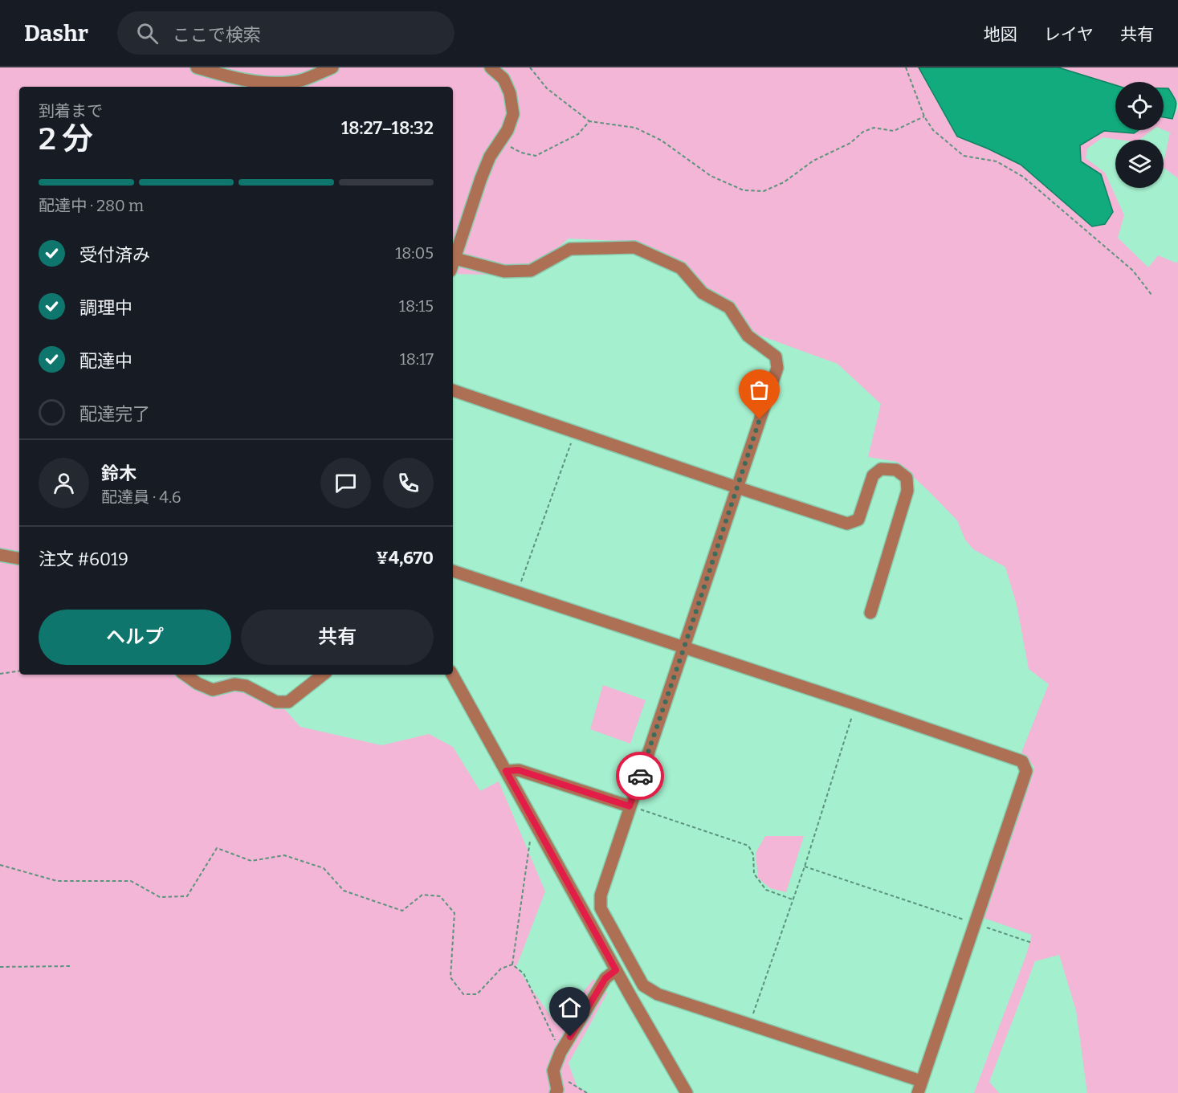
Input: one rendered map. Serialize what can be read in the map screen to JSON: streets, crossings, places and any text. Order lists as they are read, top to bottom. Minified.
{"page":{"header":"Dashr","search":"ここで検索","nav":["地図","レイヤ","共有"],"heading":["2 分","到着まで","18:27–18:32"],"panel":["鈴木","配達員 · 4.6","注文 #6019","¥4,670"],"bar":"配達中 · 280 m","list":[["受付済み","18:05"],["調理中","18:15"],["配達中","18:17"],"配達完了"],"buttons":["ヘルプ","共有"]}}
